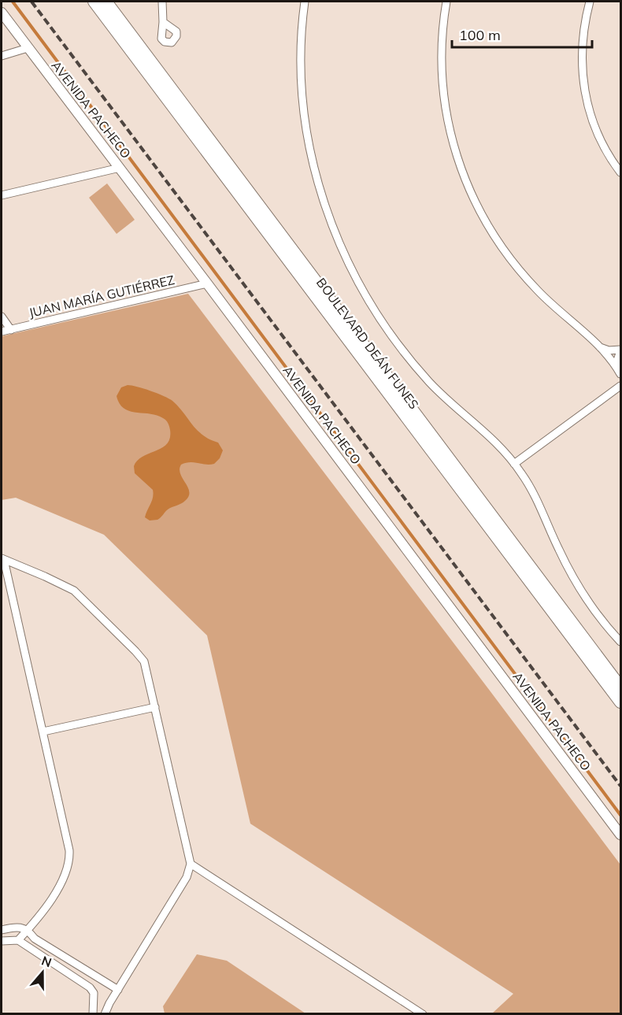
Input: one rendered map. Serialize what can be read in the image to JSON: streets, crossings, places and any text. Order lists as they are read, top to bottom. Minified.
{"streets":{"main road":["BOULEVARD DEÁN FUNES"],"street":["AVENIDA PACHECO","JUAN MARÍA GUTIÉRREZ"]},"crossings":[["AVENIDA PACHECO","JUAN MARÍA GUTIÉRREZ"]],"scale_bar":"100 m","north":"top"}
